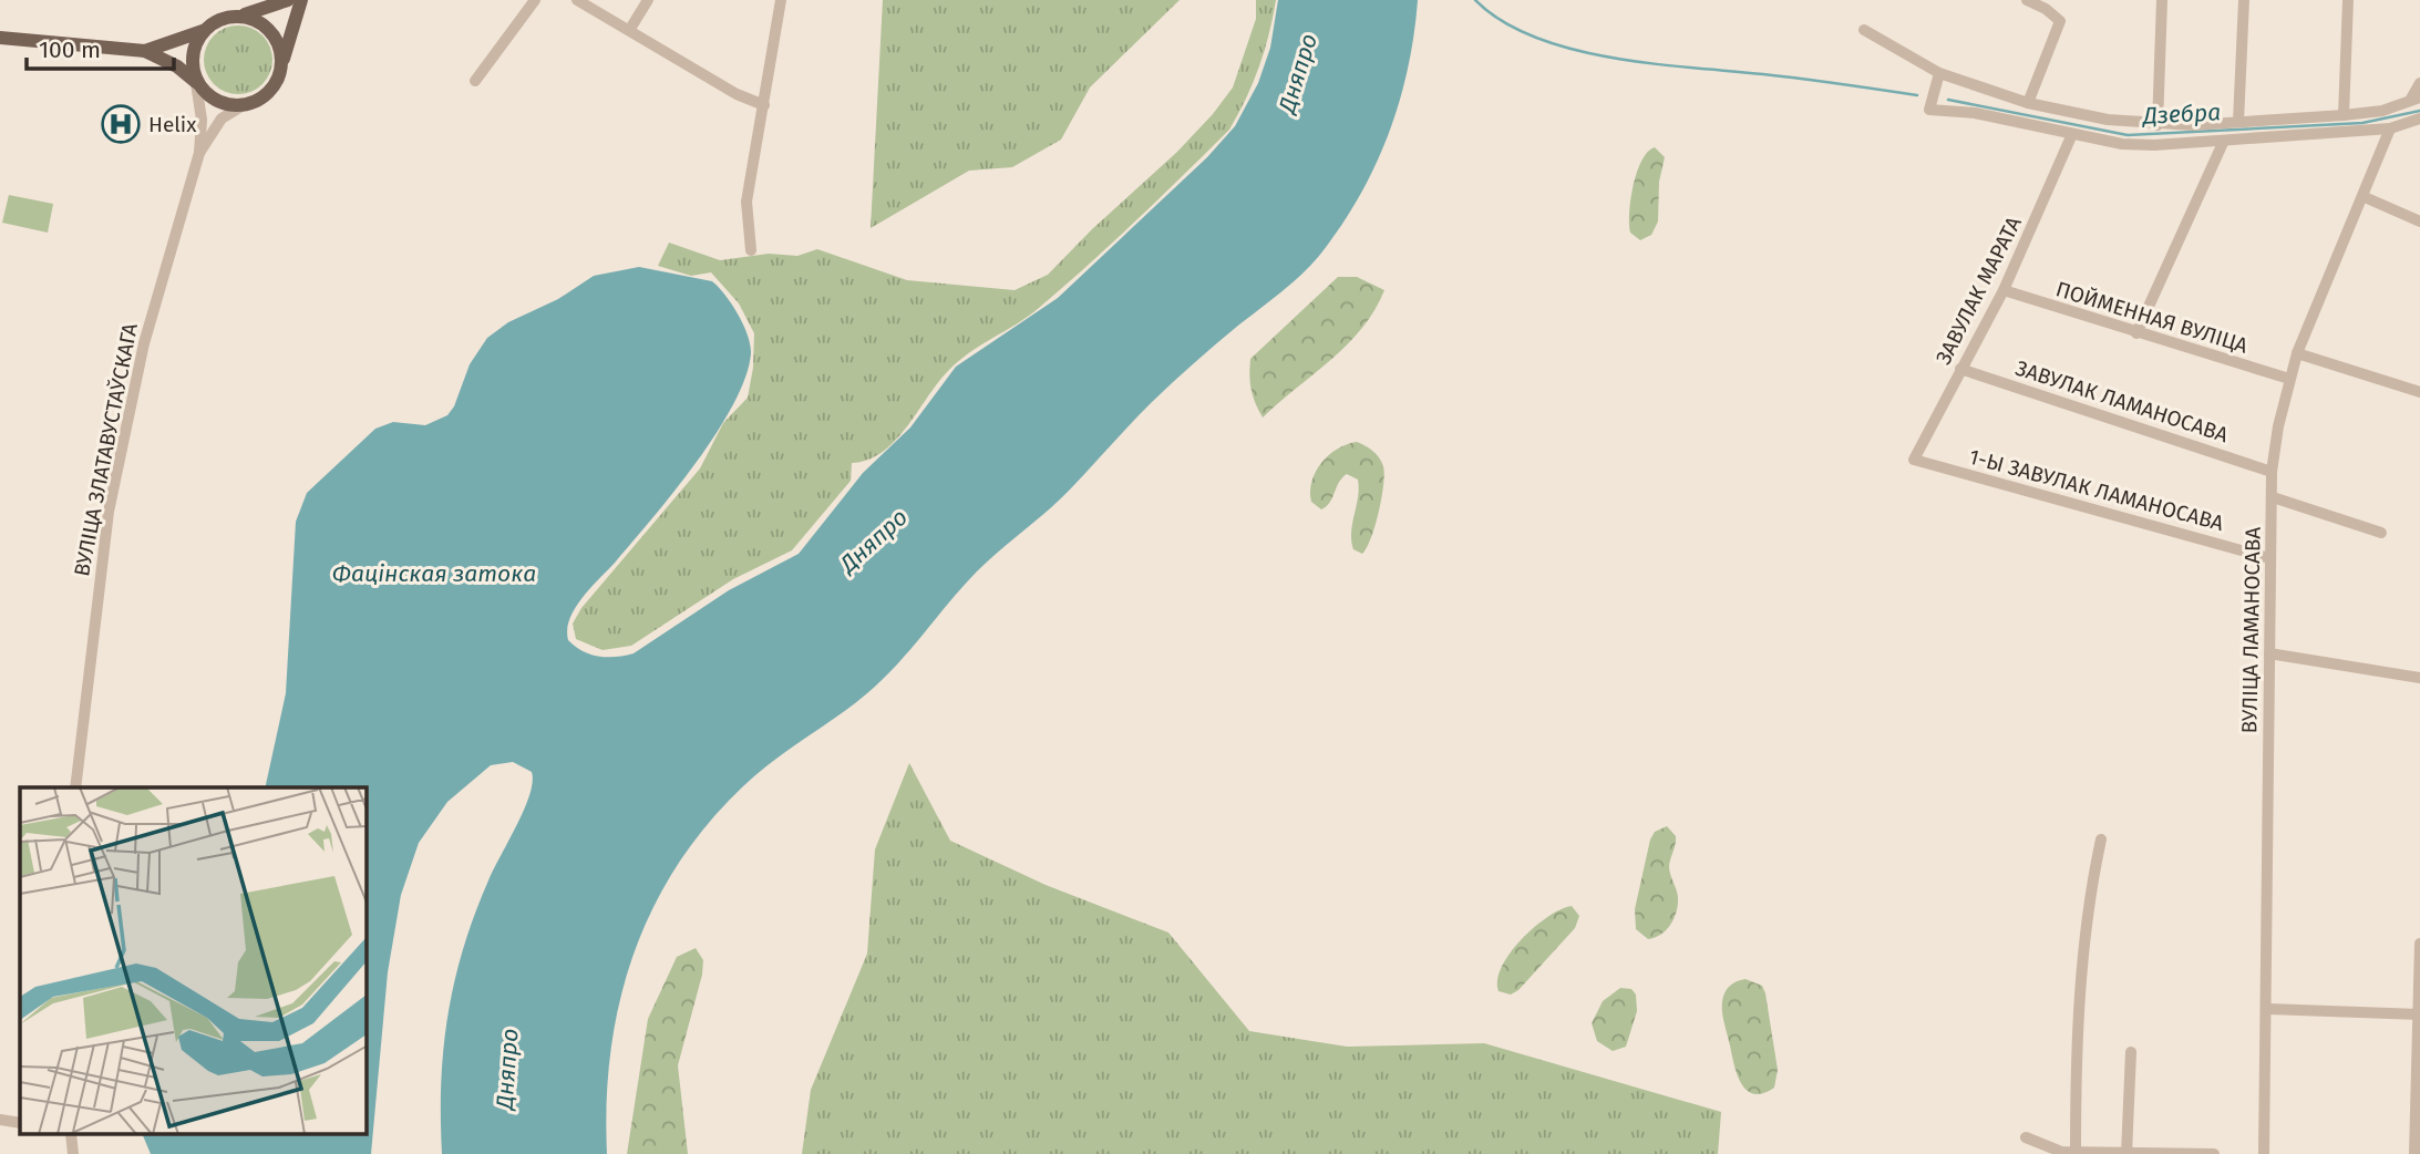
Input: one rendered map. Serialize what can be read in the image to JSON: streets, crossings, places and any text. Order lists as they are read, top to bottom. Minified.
{"streets":{"street":["ЗАВУЛАК МАРАТА","ПОЙМЕННАЯ ВУЛІЦА","ЗАВУЛАК ЛАМАНОСАВА","ВУЛІЦА ЗЛАТАВУСТАЎСКАГА","1-Ы ЗАВУЛАК ЛАМАНОСАВА","ВУЛІЦА ЛАМАНОСАВА"]},"crossings":[["ЗАВУЛАК МАРАТА","ПОЙМЕННАЯ ВУЛІЦА"],["ЗАВУЛАК МАРАТА","ЗАВУЛАК ЛАМАНОСАВА"],["ЗАВУЛАК МАРАТА","1-Ы ЗАВУЛАК ЛАМАНОСАВА"],["ПОЙМЕННАЯ ВУЛІЦА","ВУЛІЦА ЛАМАНОСАВА"],["ЗАВУЛАК ЛАМАНОСАВА","ВУЛІЦА ЛАМАНОСАВА"],["1-Ы ЗАВУЛАК ЛАМАНОСАВА","ВУЛІЦА ЛАМАНОСАВА"]],"water":["Дняпро","Дзебра","Фацінская затока"],"places":{"hospital":["Helix"]},"scale_bar":"100 m"}
